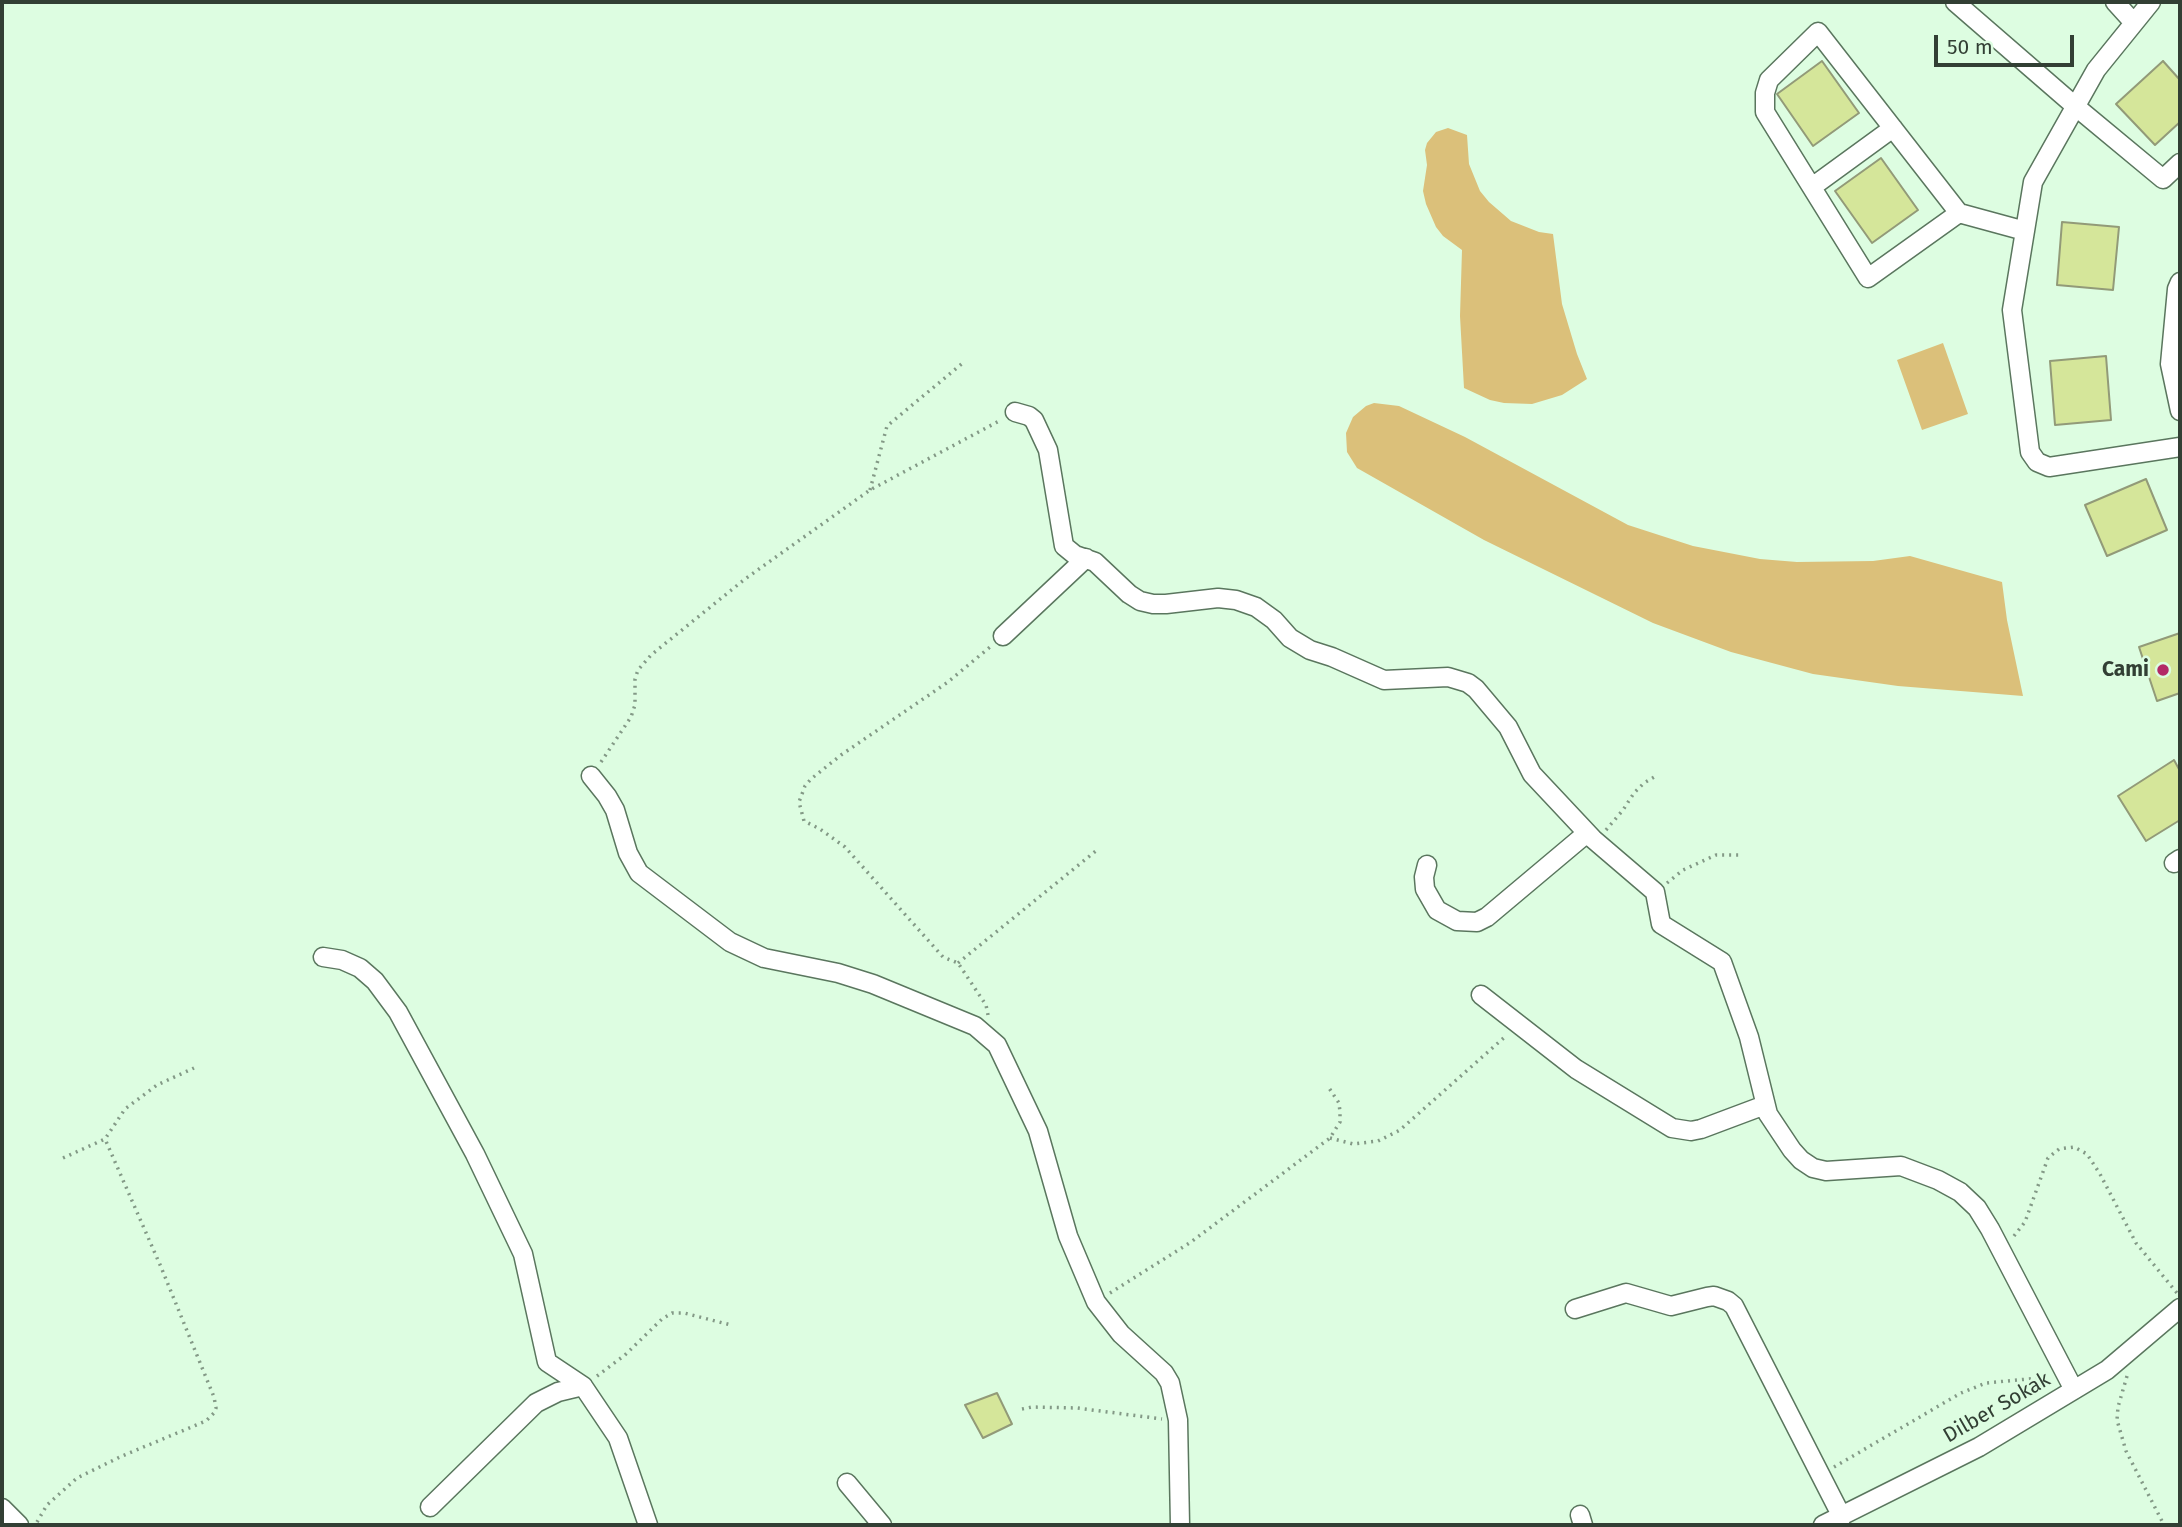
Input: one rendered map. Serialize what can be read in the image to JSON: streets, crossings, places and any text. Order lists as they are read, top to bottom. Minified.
{"streets":{"street":["Dilber Sokak"]},"places":["Cami"],"scale_bar":"50 m"}
